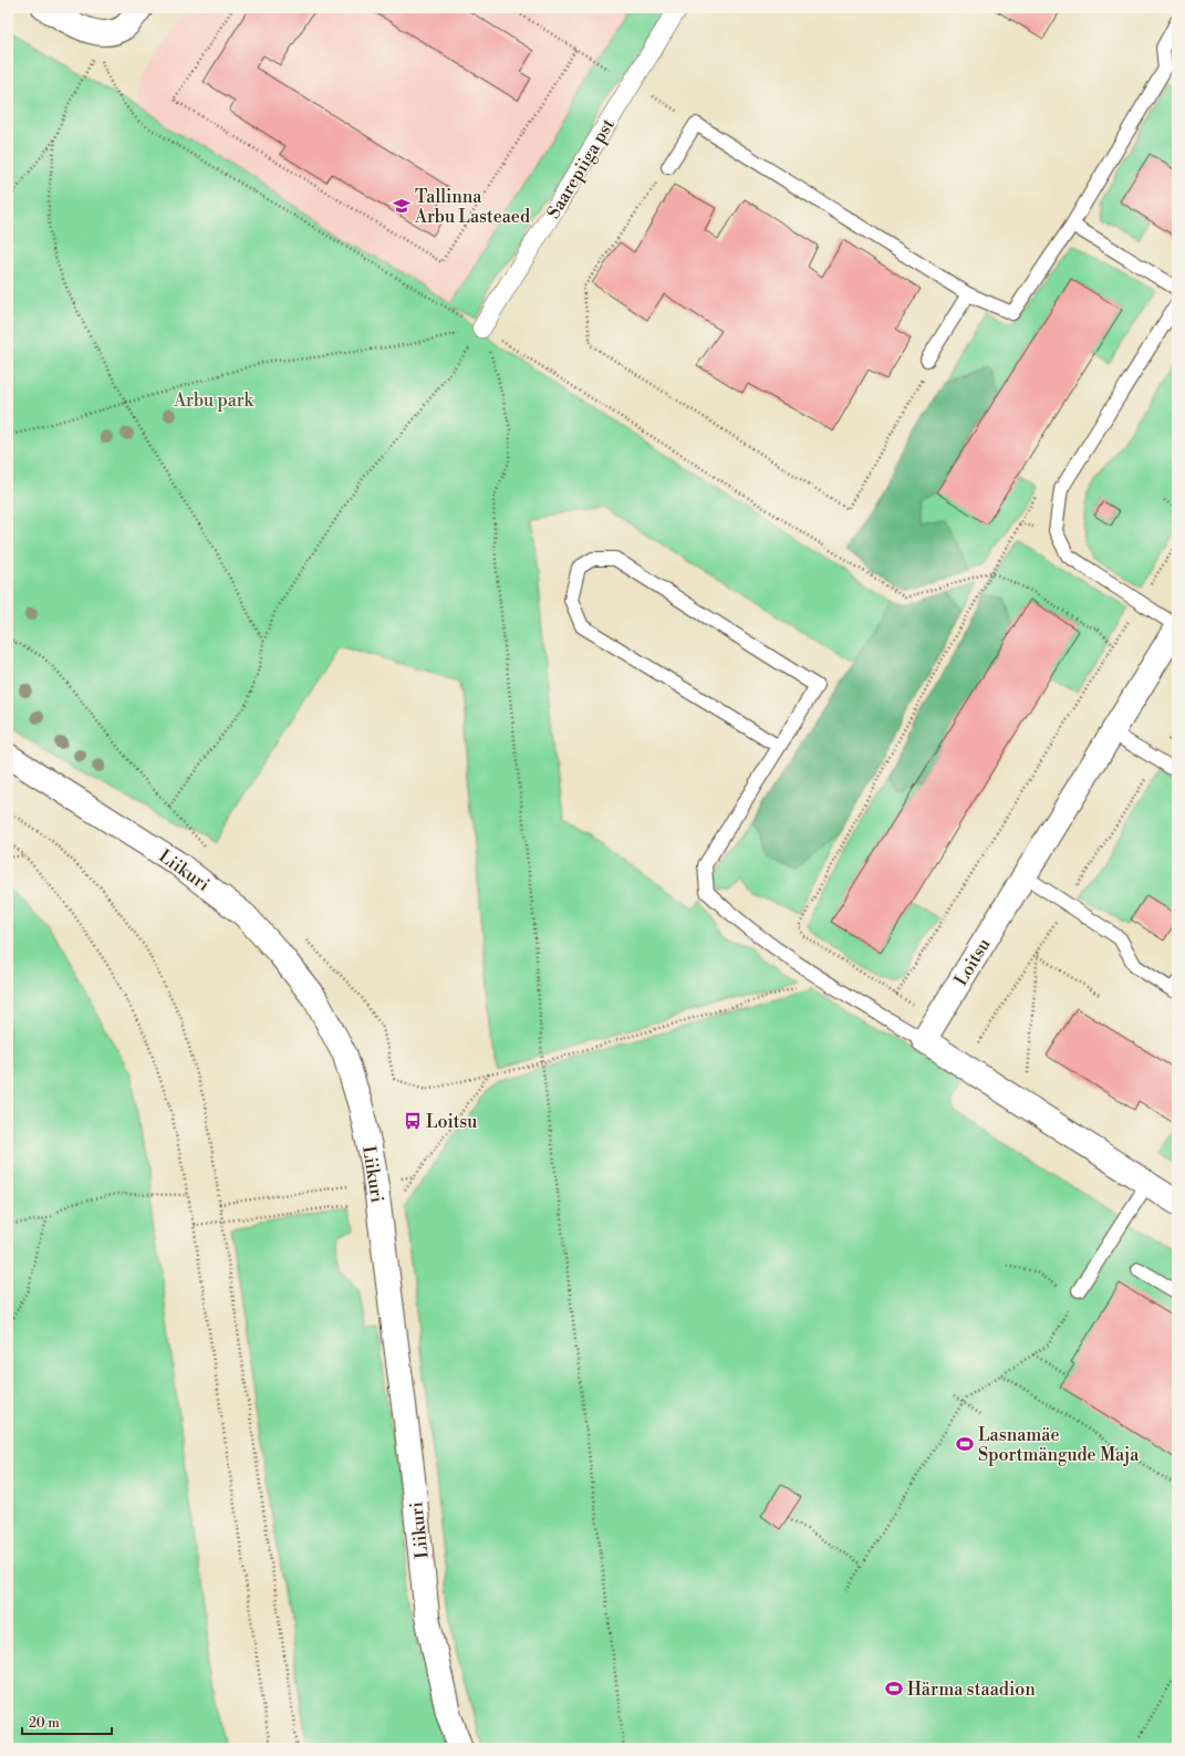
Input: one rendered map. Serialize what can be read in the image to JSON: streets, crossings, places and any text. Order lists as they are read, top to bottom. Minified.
{"streets":{"street":["Saarepiiga pst","Liikuri","Loitsu"]},"parks":["Arbu park"],"places":{"school or university":["Tallinna Arbu Lasteaed"],"bus stop":["Loitsu"],"sports":["Lasnamäe Sportmängude Maja","Härma staadion"]},"scale_bar":"20 m"}
